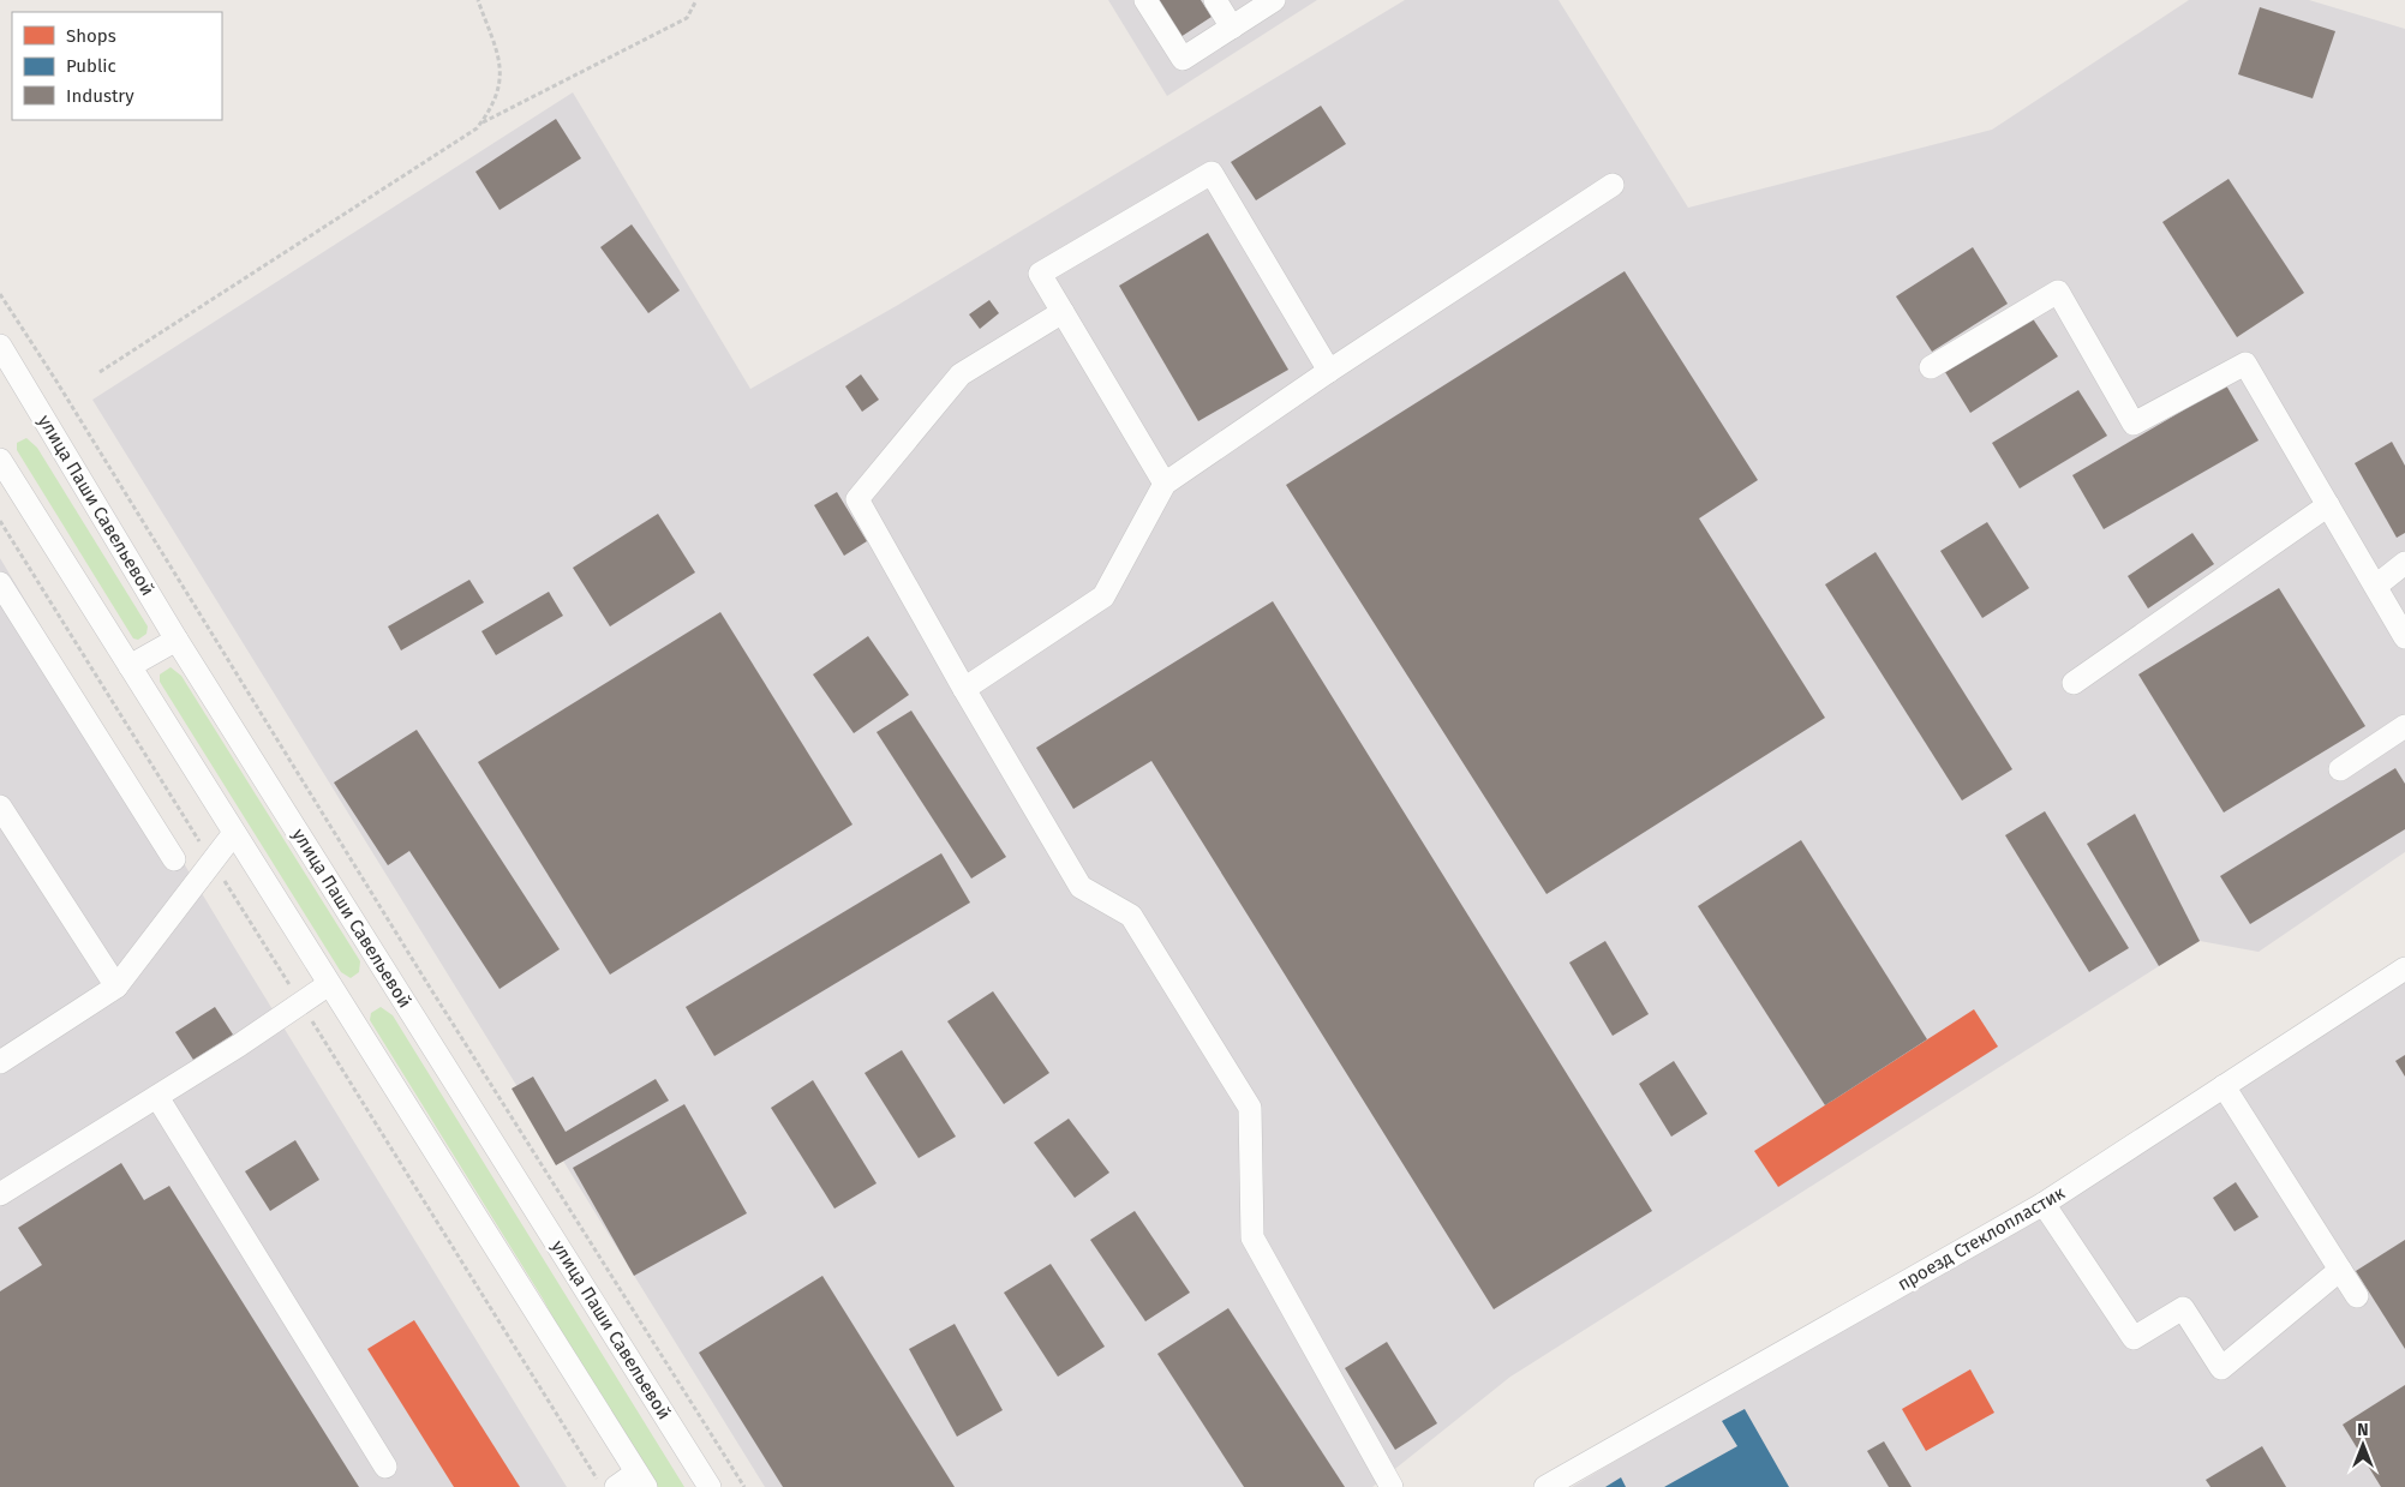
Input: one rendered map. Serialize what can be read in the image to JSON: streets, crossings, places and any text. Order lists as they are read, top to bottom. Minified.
{"streets":{"street":["улица Паши Савельевой","проезд Стеклопластик"]},"legend":["Shops","Public","Industry"],"north":"top"}
